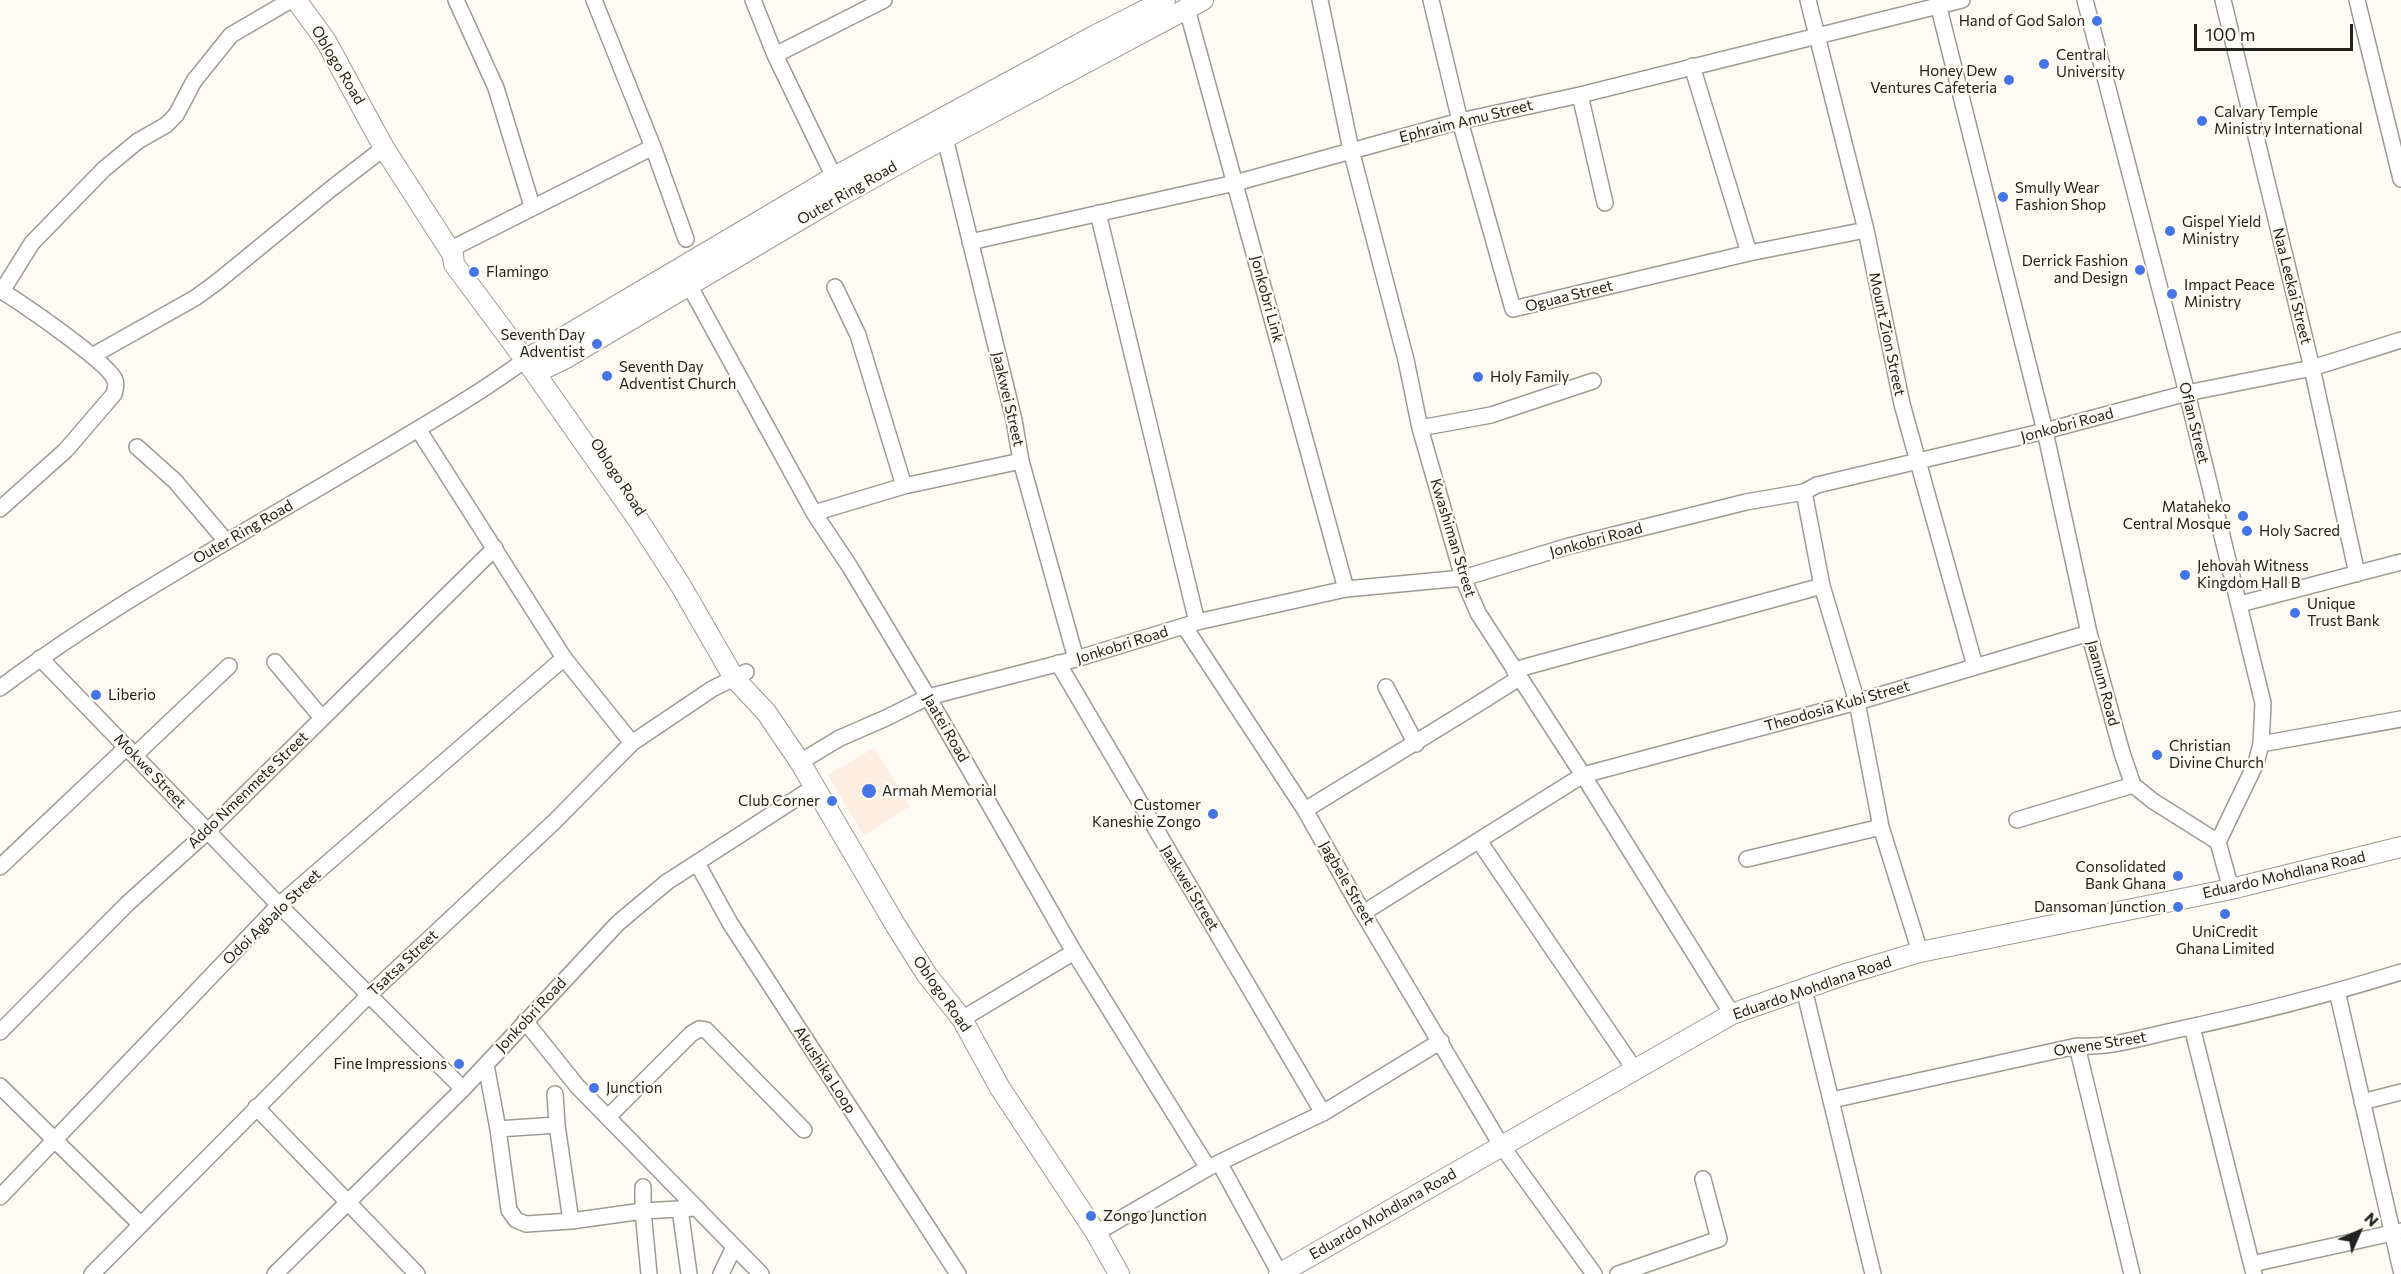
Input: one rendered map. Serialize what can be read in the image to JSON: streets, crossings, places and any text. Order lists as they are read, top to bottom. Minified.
{"streets":{"main road":["Oblogo Road","Outer Ring Road","Eduardo Mohdlana Road"],"street":["Ephraim Amu Street","Naa Leekai Street","Oguaa Street","Jonkobri Link","Mount Zion Street","Jaakwei Street","Oflan Street","Jonkobri Road","Kwashiman Street","Jaanum Road","Theodosia Kubi Street","Jaatei Road","Mokwe Street","Addo Nmenmete Street","Jagbele Street","Odoi Agbalo Street","Tsatsa Street","Owene Street","Akushika Loop"]},"crossings":[["Oblogo Road","Outer Ring Road"],["Oblogo Road","Jonkobri Road"],["Oblogo Road","Tsatsa Street"],["Ephraim Amu Street","Oguaa Street"],["Ephraim Amu Street","Jonkobri Link"],["Ephraim Amu Street","Mount Zion Street"],["Ephraim Amu Street","Jaakwei Street"],["Ephraim Amu Street","Kwashiman Street"],["Ephraim Amu Street","Jaanum Road"],["Ephraim Amu Street","Jagbele Street"],["Outer Ring Road","Jonkobri Link"],["Outer Ring Road","Jaakwei Street"],["Outer Ring Road","Jaatei Road"],["Outer Ring Road","Mokwe Street"],["Naa Leekai Street","Jonkobri Road"],["Oguaa Street","Mount Zion Street"],["Jonkobri Link","Jonkobri Road"],["Mount Zion Street","Jonkobri Road"],["Mount Zion Street","Theodosia Kubi Street"],["Jaakwei Street","Jonkobri Road"],["Oflan Street","Jonkobri Road"],["Jonkobri Road","Kwashiman Street"],["Jonkobri Road","Jaanum Road"],["Jonkobri Road","Jaatei Road"],["Jonkobri Road","Mokwe Street"],["Jonkobri Road","Jagbele Street"],["Jonkobri Road","Akushika Loop"],["Kwashiman Street","Theodosia Kubi Street"],["Kwashiman Street","Eduardo Mohdlana Road"],["Jaanum Road","Theodosia Kubi Street"],["Theodosia Kubi Street","Jagbele Street"],["Jaatei Road","Eduardo Mohdlana Road"],["Mokwe Street","Addo Nmenmete Street"],["Mokwe Street","Odoi Agbalo Street"],["Mokwe Street","Tsatsa Street"],["Eduardo Mohdlana Road","Jagbele Street"]],"places":["Hand of God Salon","Central University","Honey Dew Ventures Cafeteria","Calvary Temple Ministry International","Smully Wear Fashion Shop","Gispel Yield Ministry","Derrick Fashion and Design","Flamingo","Impact Peace Ministry","Seventh Day Adventist","Seventh Day Adventist Church","Holy Family","Mataheko Central Mosque","Holy Sacred","Jehovah Witness Kingdom Hall B","Unique Trust Bank","Liberio","Christian Divine Church","Armah Memorial","Club Corner","Customer Kaneshie Zongo","Consolidated Bank Ghana","Dansoman Junction","UniCredit Ghana Limited","Fine Impressions","Junction","Zongo Junction"],"scale_bar":"100 m","north":"top right"}
